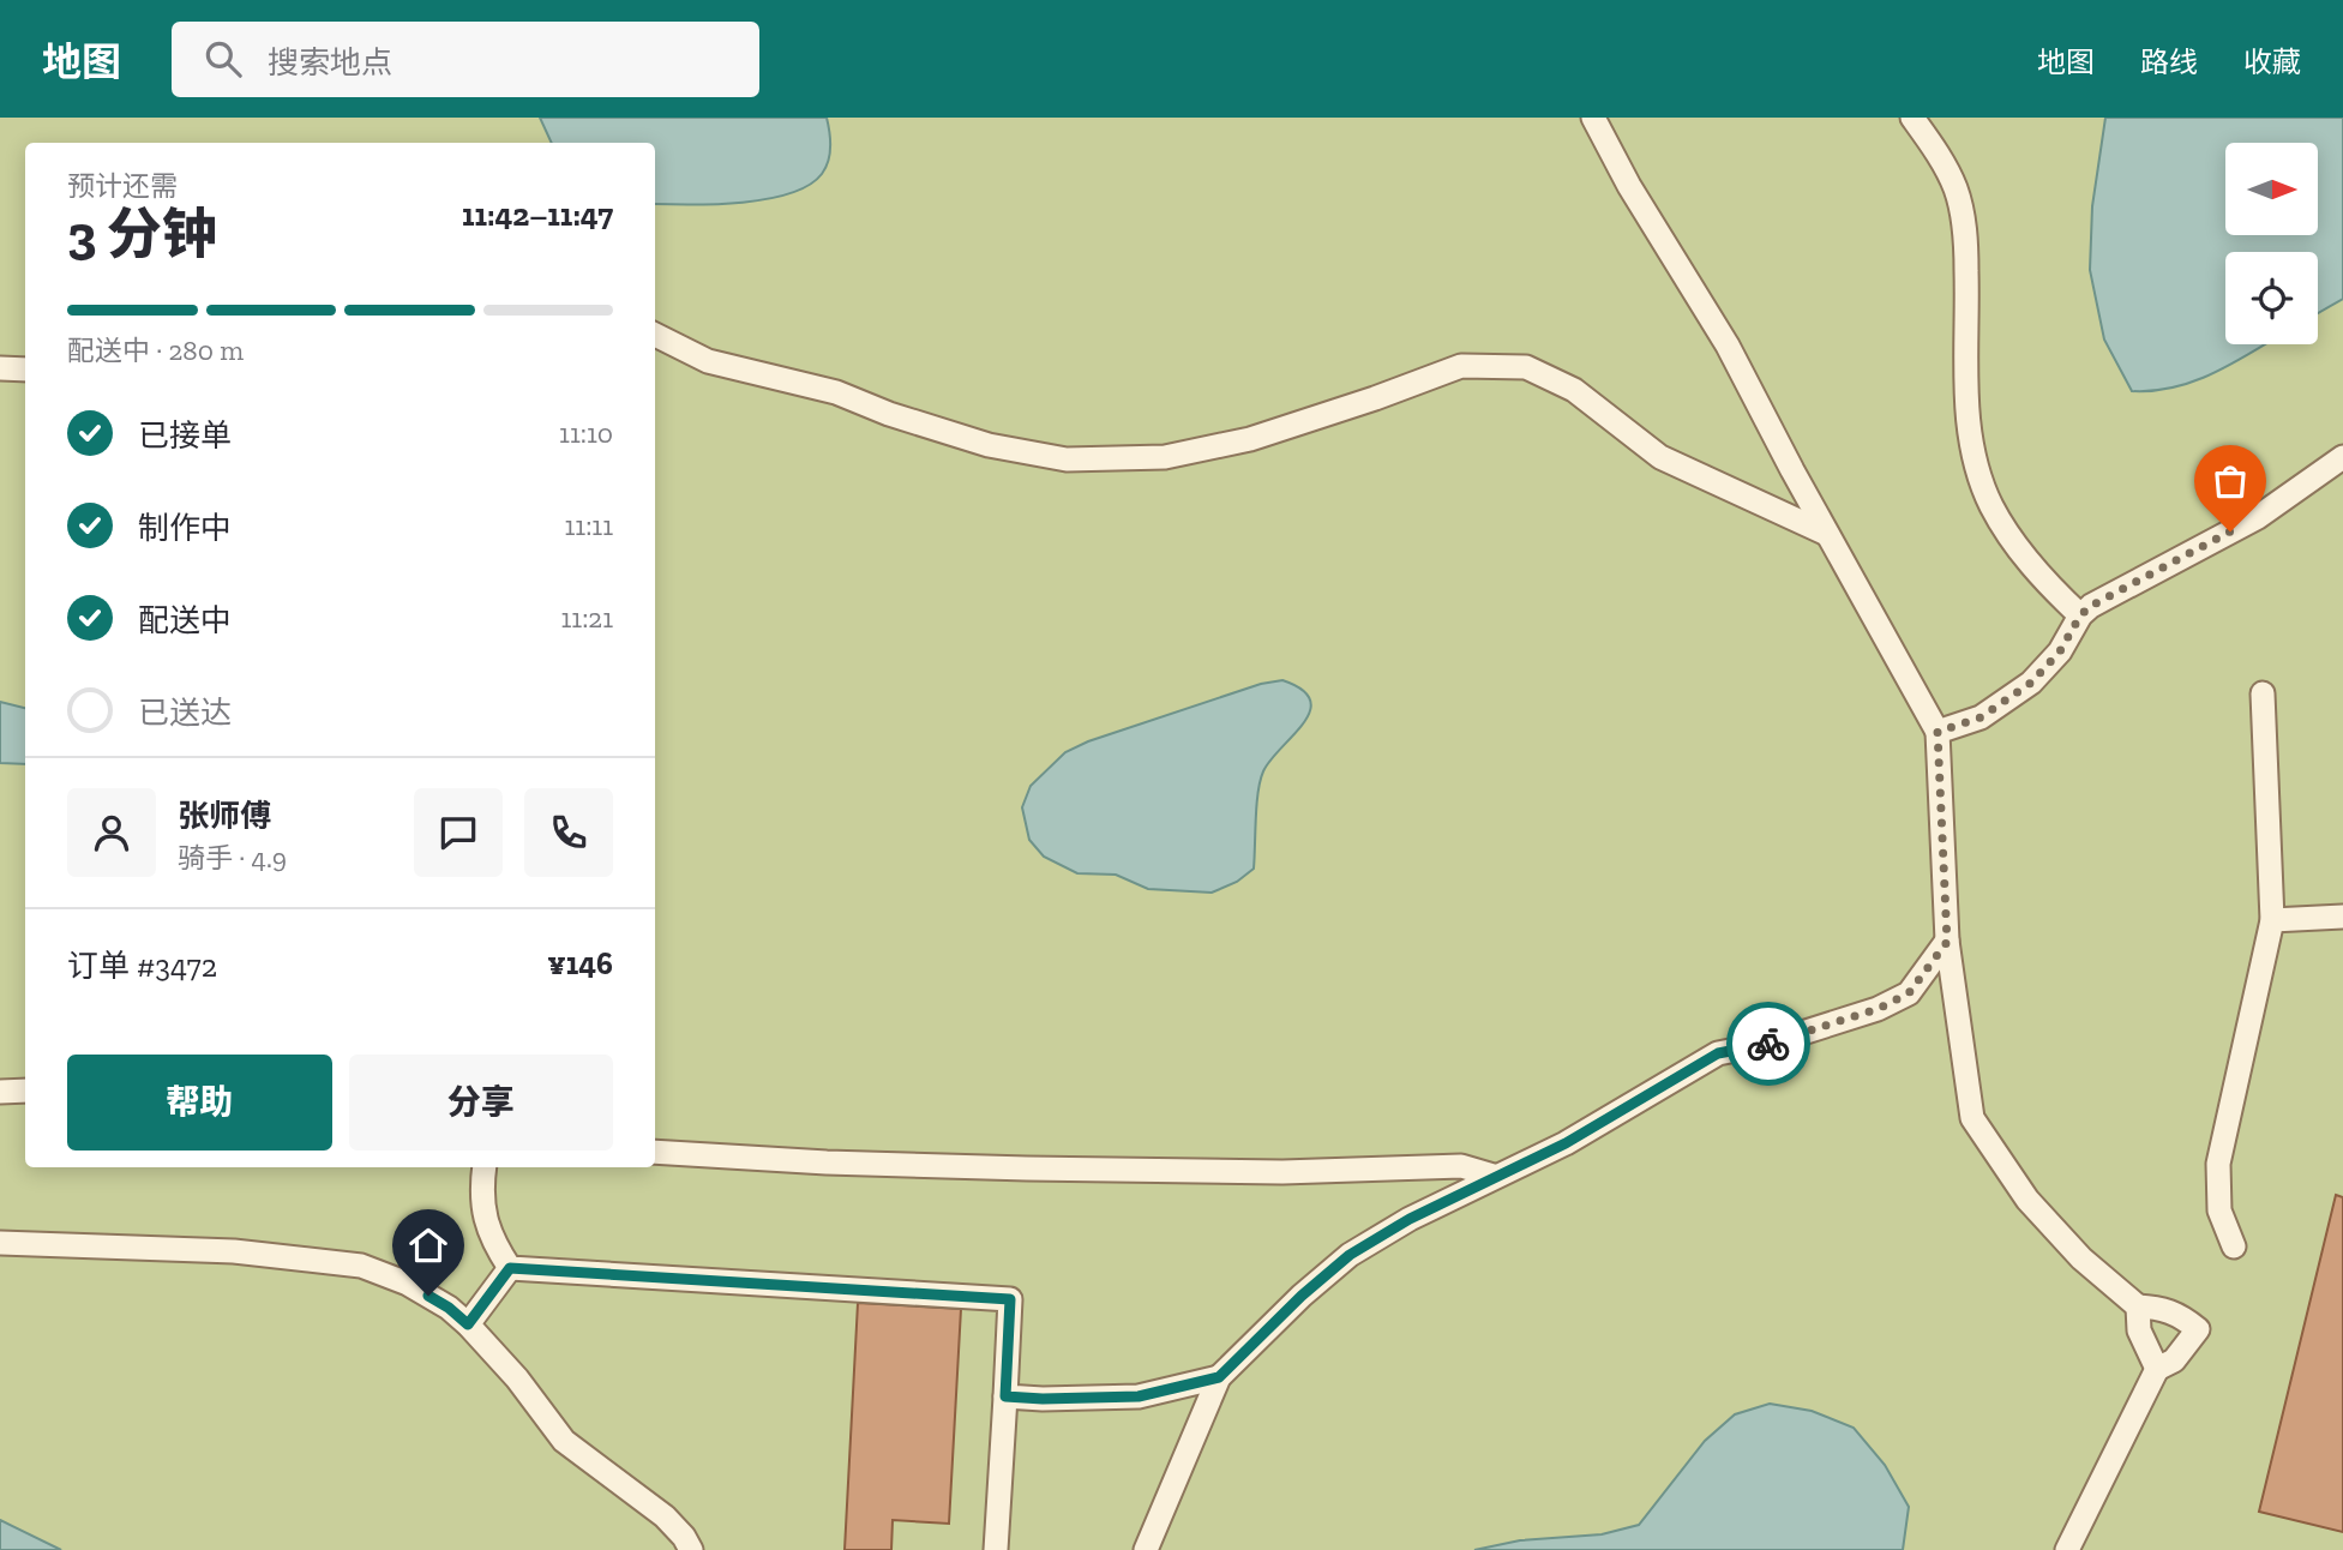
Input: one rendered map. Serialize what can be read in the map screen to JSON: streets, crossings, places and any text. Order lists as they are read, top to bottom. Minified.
{"north":"right","page":{"header":"地图","search":"搜索地点","nav":["地图","路线","收藏"],"heading":["3 分钟","预计还需","11:42–11:47"],"panel":["张师傅","骑手 · 4.9","订单 #3472","¥146"],"bar":"配送中 · 280 m","list":[["已接单","11:10"],["制作中","11:11"],["配送中","11:21"],"已送达"],"buttons":["帮助","分享"]}}
